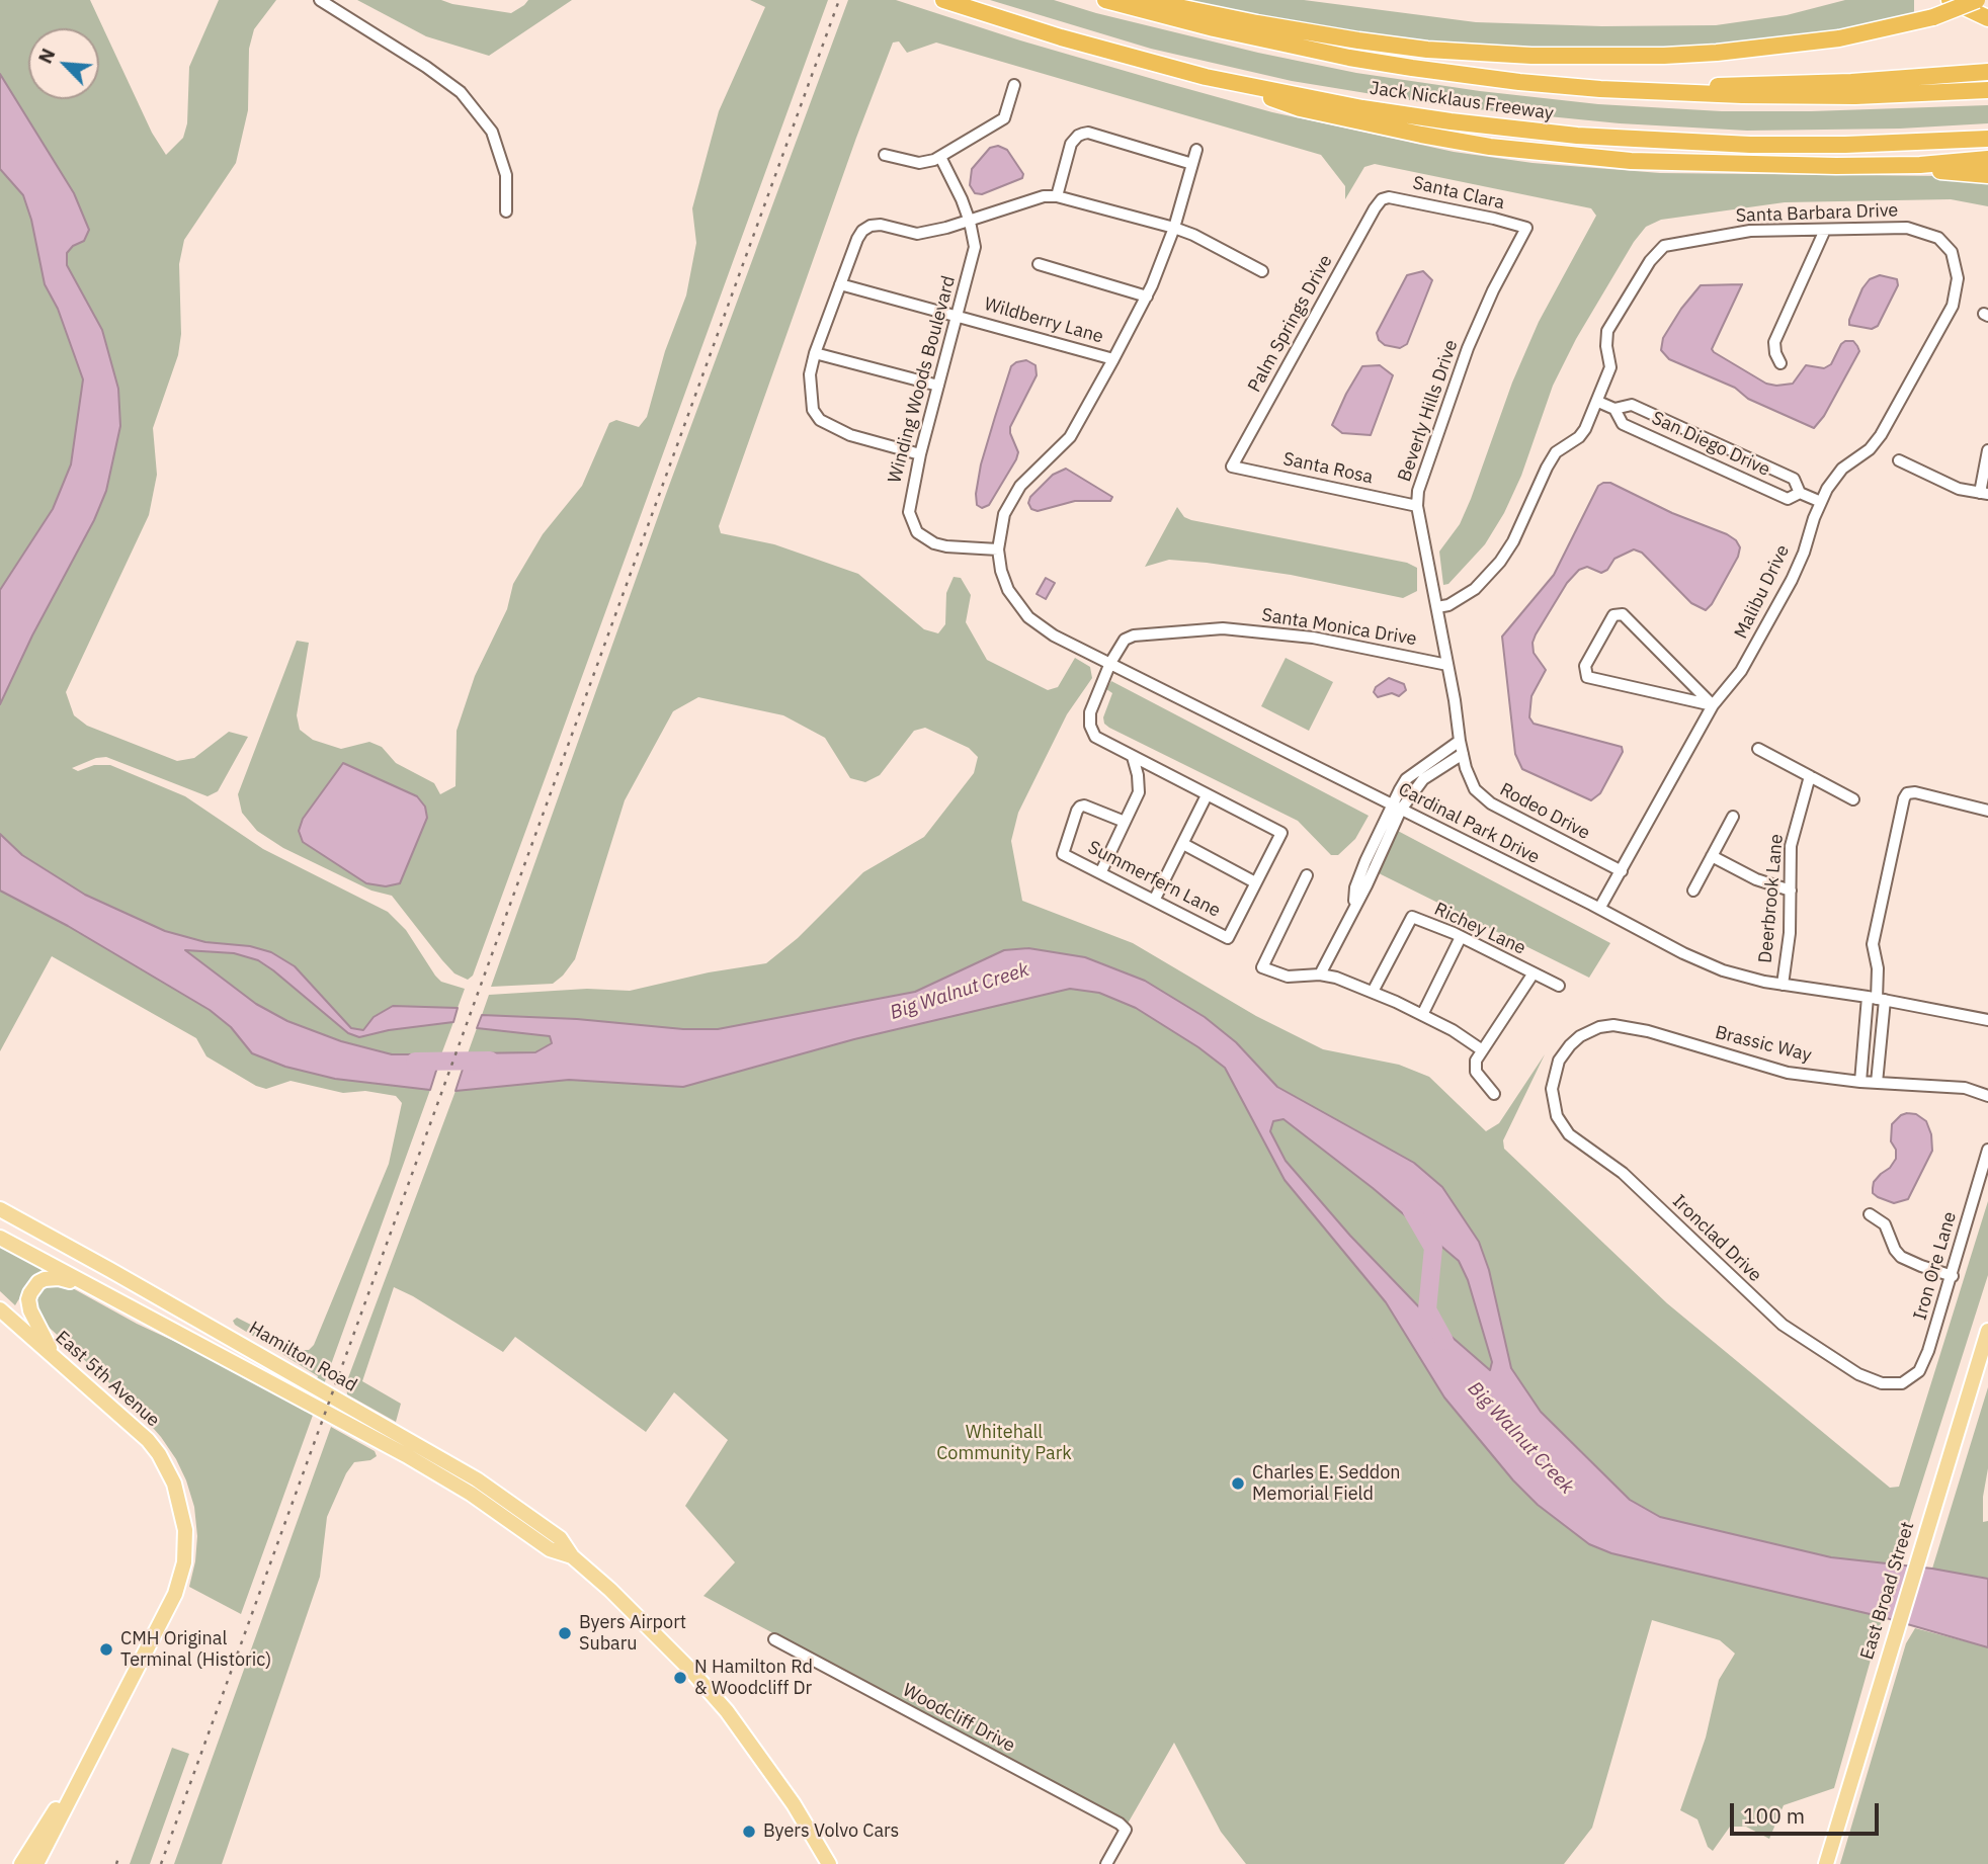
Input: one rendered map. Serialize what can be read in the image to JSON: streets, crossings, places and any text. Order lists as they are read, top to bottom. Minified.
{"streets":{"highway":["Jack Nicklaus Freeway"],"main road":["Hamilton Road","East 5th Avenue","East Broad Street"],"street":["Santa Clara","Santa Barbara Drive","Wildberry Lane","Palm Springs Drive","Winding Woods Boulevard","Beverly Hills Drive","San Diego Drive","Santa Rosa","Malibu Drive","Santa Monica Drive","Rodeo Drive","Cardinal Park Drive","Summerfern Lane","Deerbrook Lane","Richey Lane","Brassic Way","Ironclad Drive","Iron Ore Lane","Woodcliff Drive"]},"crossings":[["Santa Clara","Palm Springs Drive"],["Santa Clara","Beverly Hills Drive"],["Santa Barbara Drive","San Diego Drive"],["Santa Barbara Drive","Malibu Drive"],["Wildberry Lane","Winding Woods Boulevard"],["Palm Springs Drive","Santa Rosa"],["Winding Woods Boulevard","Cardinal Park Drive"],["Beverly Hills Drive","Santa Rosa"],["Beverly Hills Drive","Santa Monica Drive"],["Beverly Hills Drive","Rodeo Drive"],["San Diego Drive","Malibu Drive"],["Malibu Drive","Rodeo Drive"],["Malibu Drive","Cardinal Park Drive"],["Santa Monica Drive","Cardinal Park Drive"],["Santa Monica Drive","Summerfern Lane"],["Cardinal Park Drive","Deerbrook Lane"],["Brassic Way","Ironclad Drive"],["Ironclad Drive","Iron Ore Lane"]],"water":["Big Walnut Creek"],"parks":["Whitehall Community Park"],"places":["Charles E. Seddon Memorial Field","Byers Airport Subaru","CMH Original Terminal (Historic)","N Hamilton Rd & Woodcliff Dr","Byers Volvo Cars"],"scale_bar":"100 m","north":"top left"}
